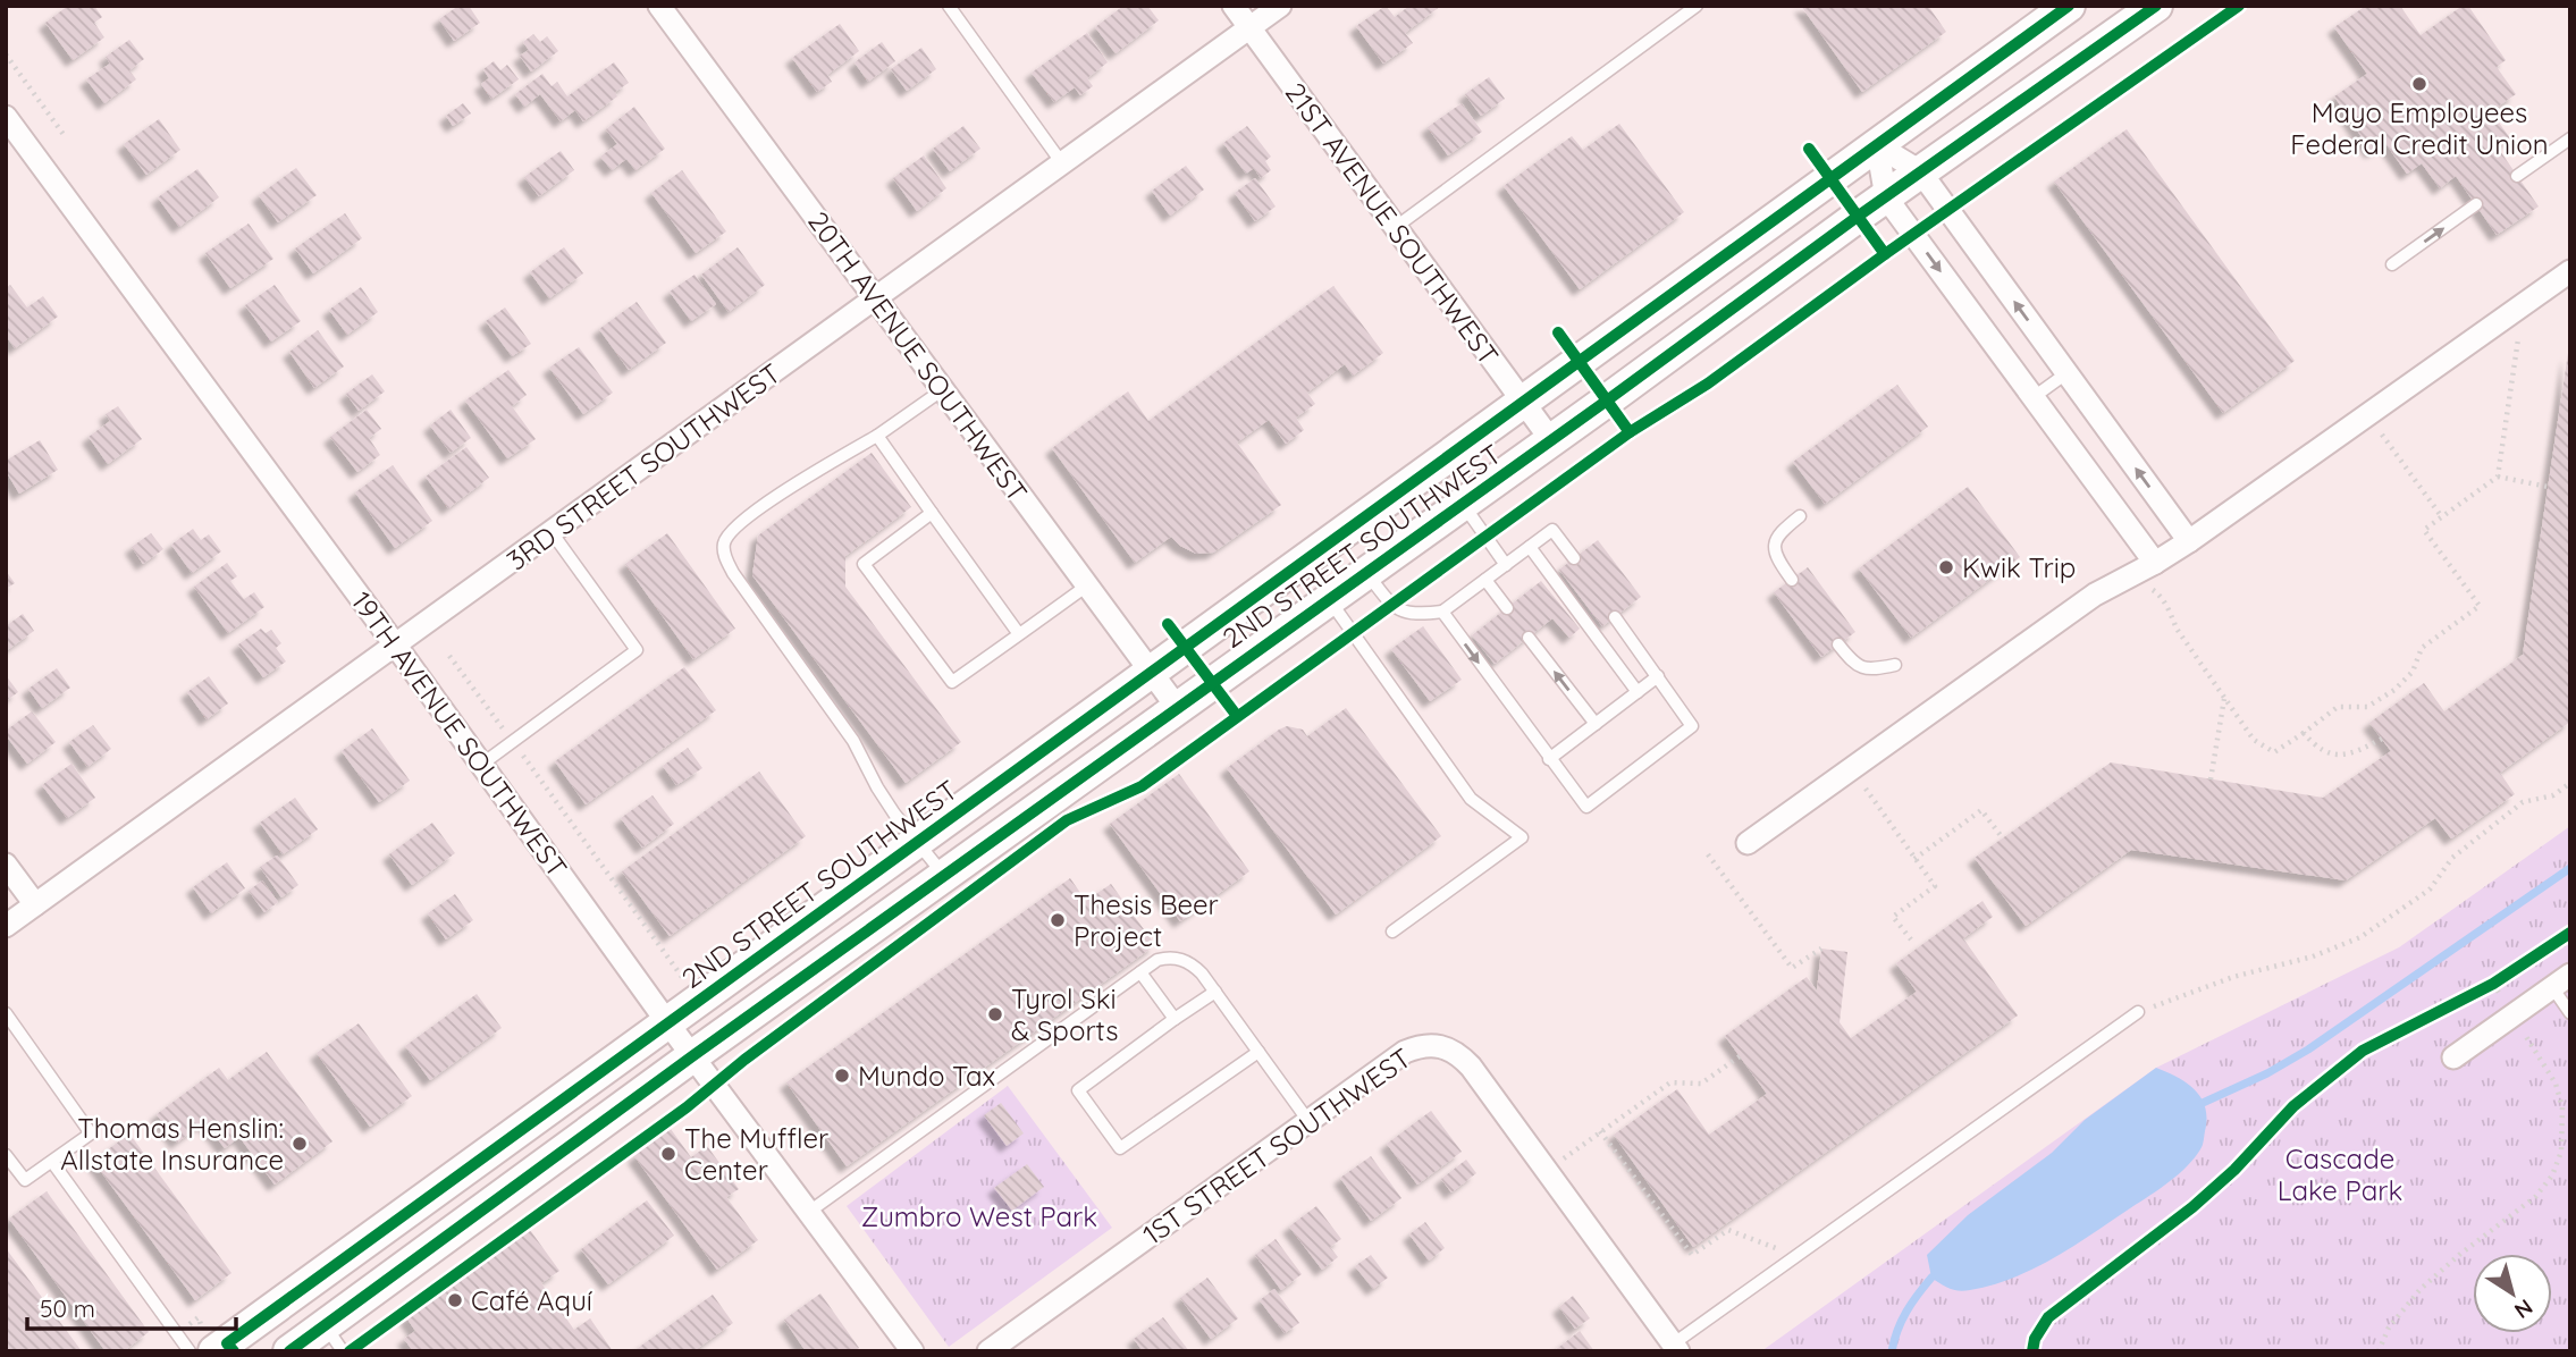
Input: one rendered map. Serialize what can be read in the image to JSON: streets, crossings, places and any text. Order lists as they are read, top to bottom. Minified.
{"streets":{"main road":["2ND STREET SOUTHWEST"],"street":["21ST AVENUE SOUTHWEST","20TH AVENUE SOUTHWEST","3RD STREET SOUTHWEST","19TH AVENUE SOUTHWEST","1ST STREET SOUTHWEST"]},"crossings":[["21ST AVENUE SOUTHWEST","3RD STREET SOUTHWEST"],["21ST AVENUE SOUTHWEST","2ND STREET SOUTHWEST"],["20TH AVENUE SOUTHWEST","3RD STREET SOUTHWEST"],["20TH AVENUE SOUTHWEST","2ND STREET SOUTHWEST"],["3RD STREET SOUTHWEST","19TH AVENUE SOUTHWEST"],["2ND STREET SOUTHWEST","19TH AVENUE SOUTHWEST"]],"parks":["Cascade Lake Park","Zumbro West Park"],"places":["Mayo Employees Federal Credit Union","Kwik Trip","Thesis Beer Project","Tyrol Ski & Sports","Mundo Tax","Thomas Henslin: Allstate Insurance","The Muffler Center","Café Aquí"],"scale_bar":"50 m","north":"bottom right"}
